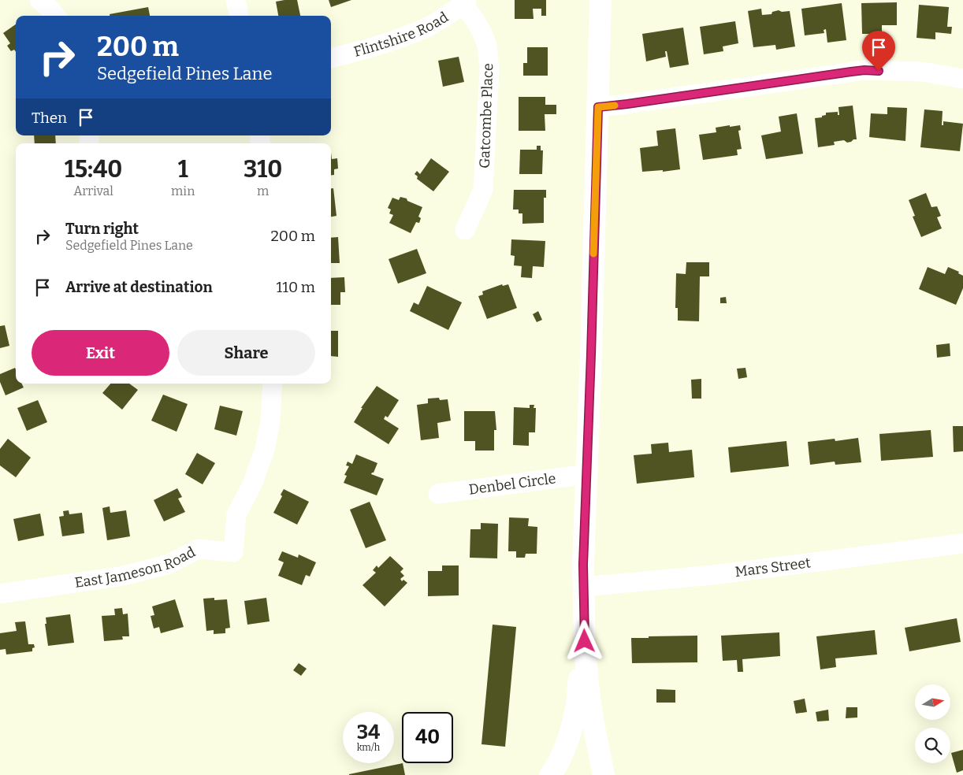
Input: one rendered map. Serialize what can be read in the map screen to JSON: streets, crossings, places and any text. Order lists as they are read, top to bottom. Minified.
{"streets":{"street":["Flintshire Road","Gatcombe Place","Denbel Circle","East Jameson Road","Mars Street"]},"crossings":[["Flintshire Road","Gatcombe Place"]],"north":"right","page":{"turn":["200 m","Sedgefield Pines Lane"],"then":"Then","eta":["15:40","Arrival","1","min","310","m"],"list":[{"name":"Turn right","note":"Sedgefield Pines Lane","value":"200 m"},{"name":"Arrive at destination","value":"110 m"}],"buttons":["Exit","Share"],"speed":"34 km/h","limit":"40"}}
